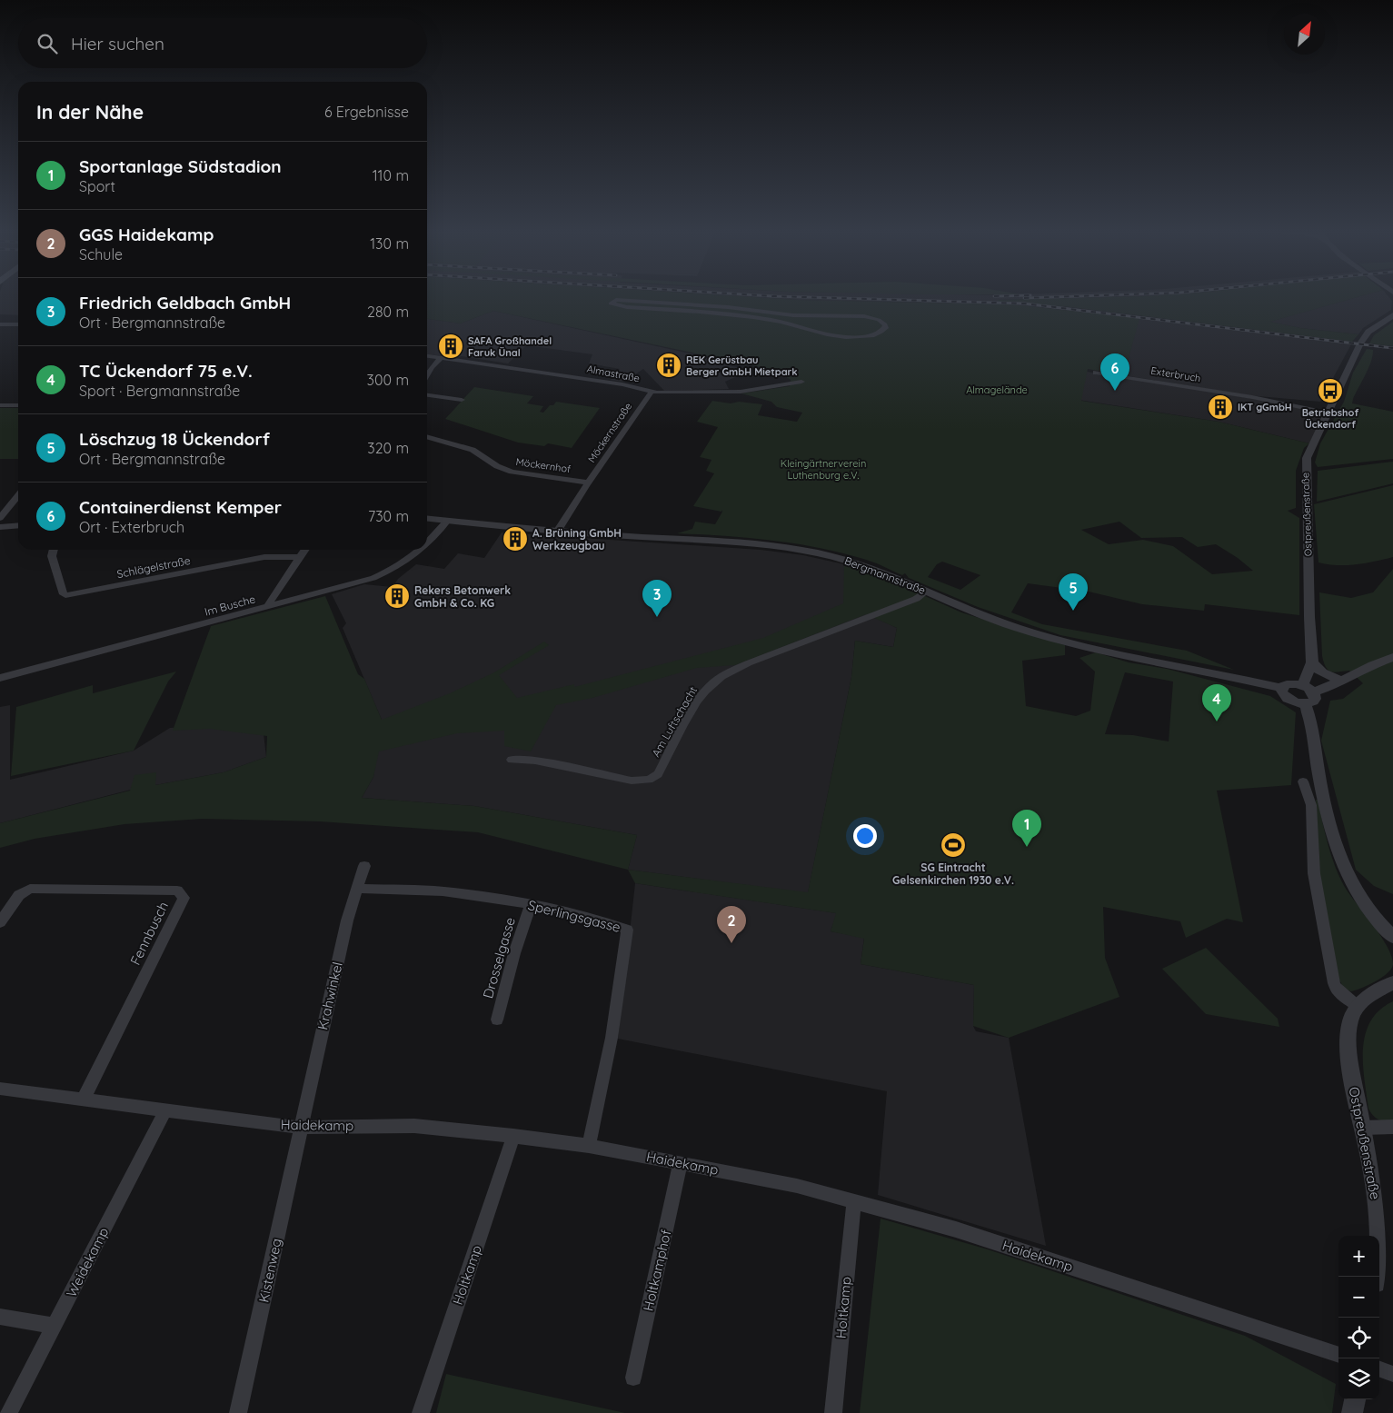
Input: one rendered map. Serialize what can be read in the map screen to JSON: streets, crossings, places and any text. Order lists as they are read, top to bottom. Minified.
{"streets":{"street":["Almastraße","Exterbruch","Möckernstraße","Möckernhof","Ostpreußenstraße","Schlägelstraße","Bergmannstraße","Im Busche","Am Luftschacht","Sperlingsgasse","Fennbusch","Drosselgasse","Krahwinkel","Haidekamp","Weidekamp","Kistenweg","Holtkamphof","Holtkamp"]},"crossings":[["Almastraße","Möckernstraße"],["Exterbruch","Ostpreußenstraße"],["Möckernstraße","Möckernhof"],["Möckernstraße","Bergmannstraße"],["Bergmannstraße","Im Busche"],["Bergmannstraße","Am Luftschacht"],["Sperlingsgasse","Drosselgasse"],["Sperlingsgasse","Krahwinkel"],["Sperlingsgasse","Haidekamp"],["Fennbusch","Haidekamp"],["Krahwinkel","Haidekamp"],["Krahwinkel","Kistenweg"],["Haidekamp","Weidekamp"],["Haidekamp","Kistenweg"],["Haidekamp","Holtkamphof"],["Haidekamp","Holtkamp"]],"parks":["Almagelände","Kleingärtnerverein Luthenburg e.V."],"places":{"building":["SAFA Großhandel Faruk Ünal","REK Gerüstbau Berger GmbH Mietpark","IKT gGmbH","A. Brüning GmbH Werkzeugbau","Rekers Betonwerk GmbH & Co. KG"],"bus stop":["Betriebshof Ückendorf"],"sports":["SG Eintracht Gelsenkirchen 1930 e.V."]},"north":"top right","page":{"search":"Hier suchen","heading":["In der Nähe","6 Ergebnisse"],"list":[{"mark":"1","name":"Sportanlage Südstadion","note":"Sport","value":"110 m"},{"mark":"2","name":"GGS Haidekamp","note":"Schule","value":"130 m"},{"mark":"3","name":"Friedrich Geldbach GmbH","note":"Ort · Bergmannstraße","value":"280 m"},{"mark":"4","name":"TC Ückendorf 75 e.V.","note":"Sport · Bergmannstraße","value":"300 m"},{"mark":"5","name":"Löschzug 18 Ückendorf","note":"Ort · Bergmannstraße","value":"320 m"},{"mark":"6","name":"Containerdienst Kemper","note":"Ort · Exterbruch","value":"730 m"}],"pins":["6","5","3","4","1","2"],"map_buttons":["+","−"]}}
